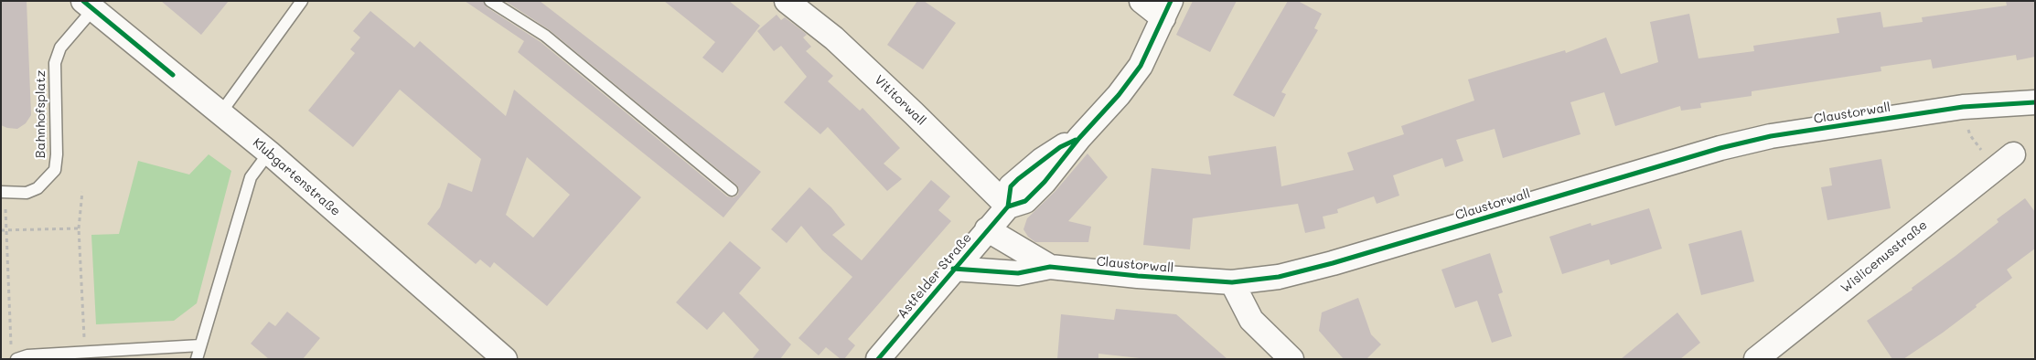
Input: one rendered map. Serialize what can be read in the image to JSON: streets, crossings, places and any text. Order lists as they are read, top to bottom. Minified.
{"streets":{"street":["Vititorwall","Claustorwall","Klubgartenstraße","Wislicenusstraße","Astfelder Straße"],"lane":["Bahnhofsplatz"]},"crossings":[["Vititorwall","Astfelder Straße"],["Claustorwall","Astfelder Straße"],["Bahnhofsplatz","Klubgartenstraße"]]}
